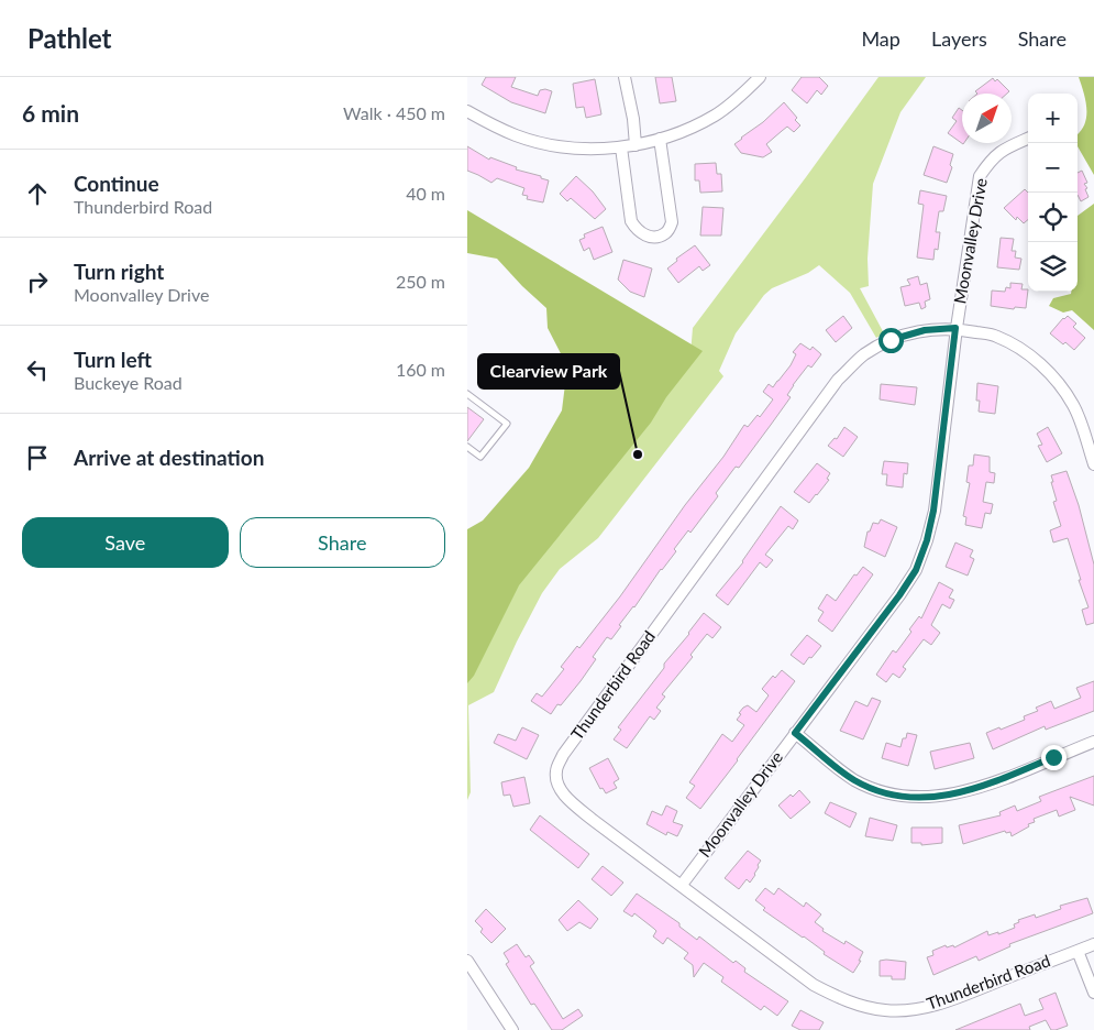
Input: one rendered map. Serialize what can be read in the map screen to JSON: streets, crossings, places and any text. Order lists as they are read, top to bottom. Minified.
{"streets":{"street":["Moonvalley Drive","Thunderbird Road"]},"crossings":[["Moonvalley Drive","Thunderbird Road"]],"places":["Clearview Park"],"north":"top right","page":{"header":"Pathlet","nav":["Map","Layers","Share"],"heading":["6 min","Walk · 450 m"],"map_buttons":["+","−"],"list":[["Continue","Thunderbird Road","40 m"],["Turn right","Moonvalley Drive","250 m"],["Turn left","Buckeye Road","160 m"],"Arrive at destination"],"buttons":["Save","Share"]}}
